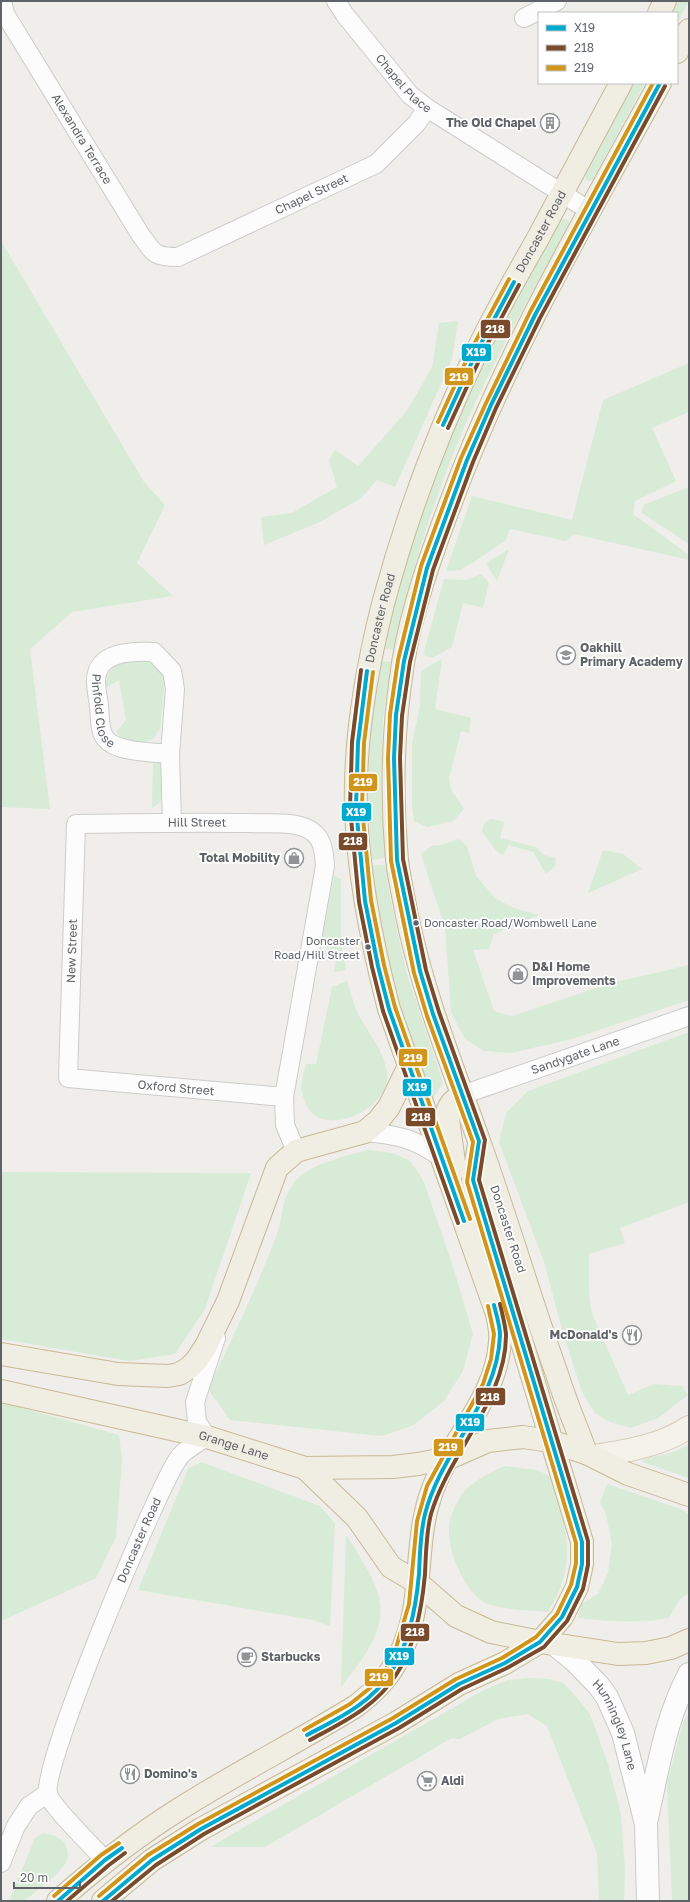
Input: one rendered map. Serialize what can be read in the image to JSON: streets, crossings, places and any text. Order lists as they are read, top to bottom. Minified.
{"streets":{"highway":["Doncaster Road","Grange Lane"],"main road":["Hunningley Lane"],"street":["Chapel Place","Alexandra Terrace","Chapel Street","Pinfold Close","Hill Street","New Street","Sandygate Lane","Oxford Street"]},"crossings":[["Chapel Place","Chapel Street"],["Chapel Place","Doncaster Road"],["Alexandra Terrace","Chapel Street"],["Doncaster Road","Sandygate Lane"],["Doncaster Road","Grange Lane"],["Pinfold Close","Hill Street"],["Hill Street","New Street"],["Hill Street","Oxford Street"],["New Street","Oxford Street"],["Grange Lane","Hunningley Lane"]],"places":{"building":["The Old Chapel"],"school or university":["Oakhill Primary Academy"],"shop":["Total Mobility","D&I Home Improvements"],"other":["Doncaster Road/Wombwell Lane","Doncaster Road/Hill Street"],"restaurant":["McDonald's","Domino's"],"cafe":["Starbucks"],"supermarket":["Aldi"]},"lines":["transit line X19","transit line 219","transit line 218"],"legend":["X19","218","219"],"scale_bar":"20 m"}
